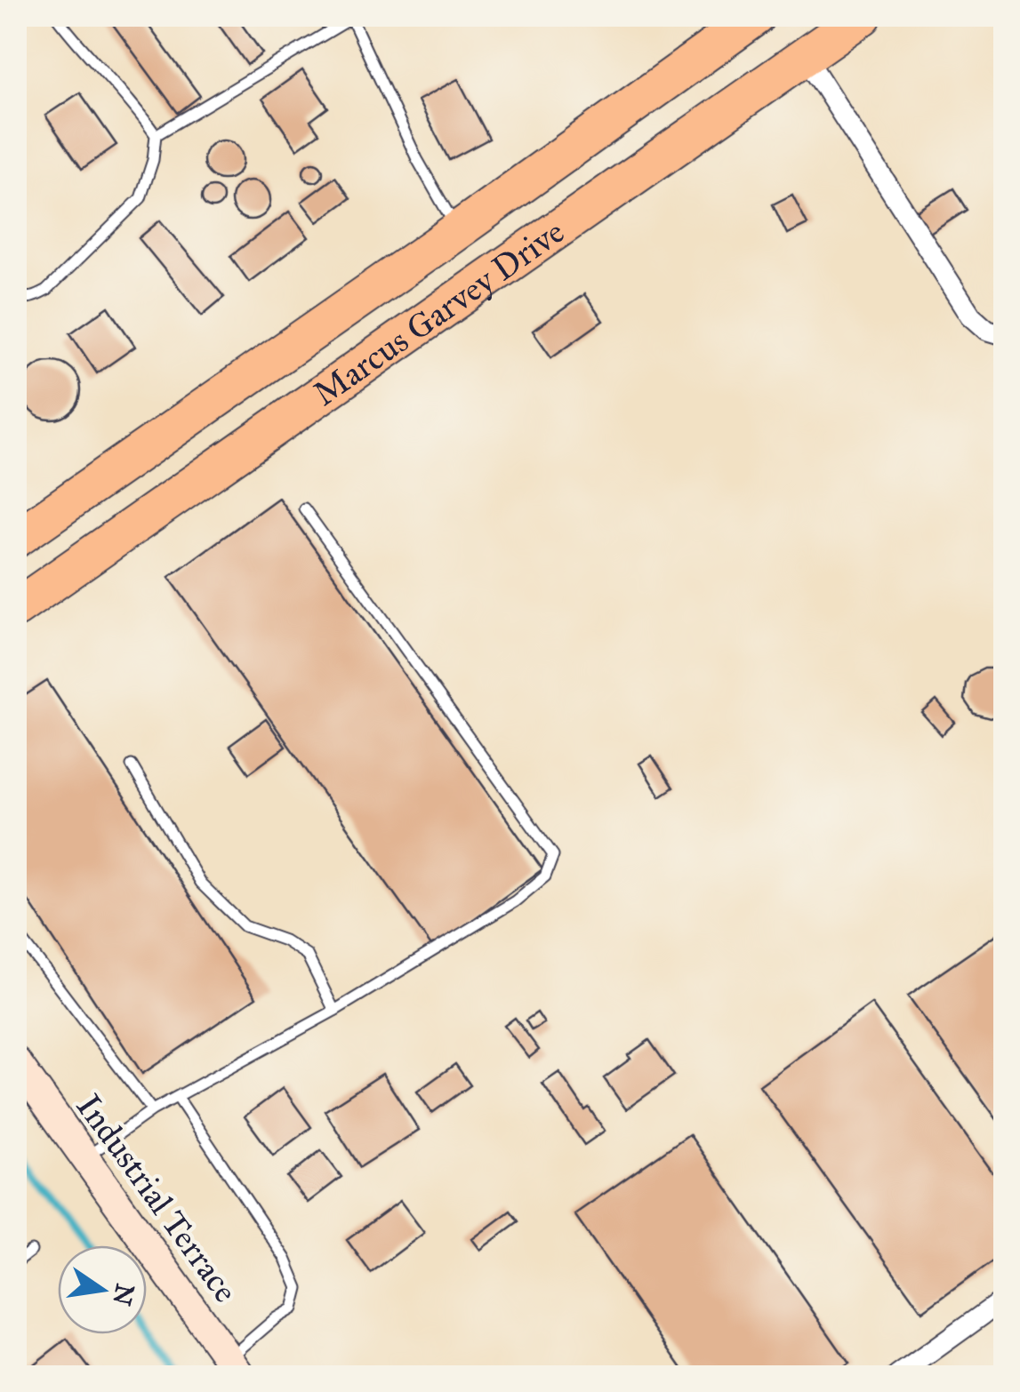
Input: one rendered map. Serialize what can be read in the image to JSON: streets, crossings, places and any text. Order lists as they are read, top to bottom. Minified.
{"streets":{"highway":["Marcus Garvey Drive"],"street":["Industrial Terrace"]},"north":"right"}
